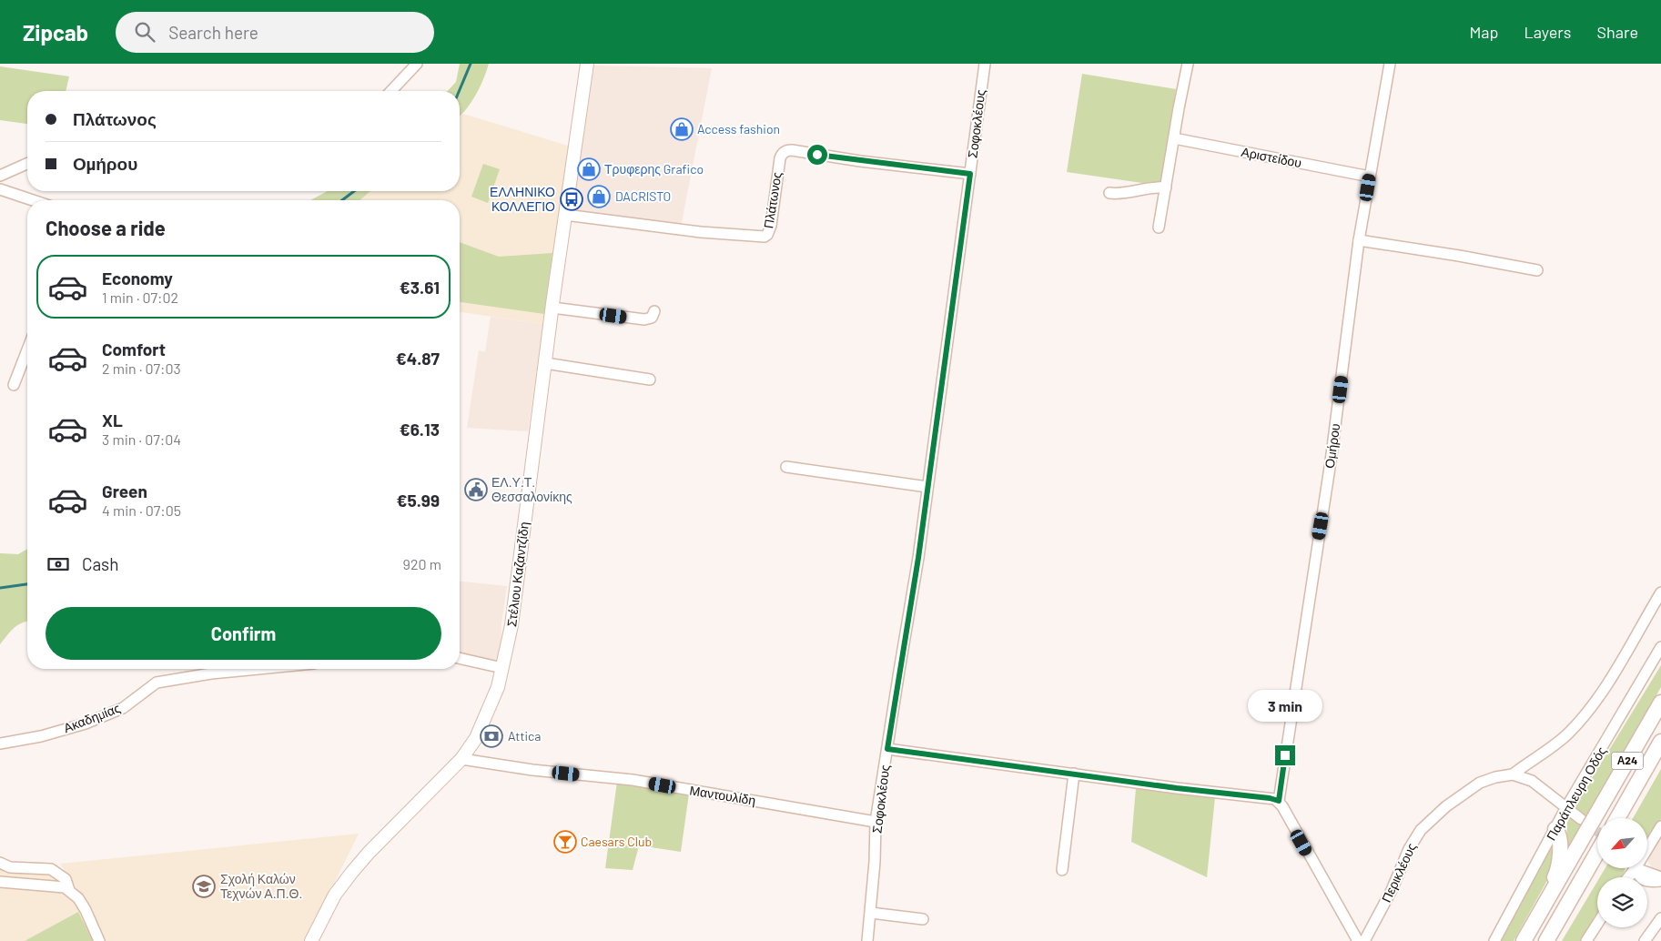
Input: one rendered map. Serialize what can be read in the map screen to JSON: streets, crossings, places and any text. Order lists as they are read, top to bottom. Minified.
{"streets":{"highway":["Α24"],"main road":["Στέλιου Καζαντζίδη"],"street":["Σοφοκλέους","Αριστείδου","Πλάτωνος","Ομήρου","Ακαδημίας","Παράπλευρη Οδός","Μαντουλίδη","Περικλέους"]},"crossings":[["Σοφοκλέους","Πλάτωνος"],["Σοφοκλέους","Μαντουλίδη"],["Αριστείδου","Ομήρου"],["Πλάτωνος","Στέλιου Καζαντζίδη"],["Στέλιου Καζαντζίδη","Μαντουλίδη"]],"places":{"shop":["Access fashion","Τρυφερης Grafico","DACRISTO"],"bus stop":["ΕΛΛΗΝΙΚΟ ΚΟΛΛΕΓΙΟ"],"public building":["ΕΛ.Υ.Τ. Θεσσαλονίκης"],"bank":["Attica"],"bar":["Caesars Club"],"school or university":["Σχολή Καλών Τεχνών Α.Π.Θ."]},"north":"bottom left","page":{"header":"Zipcab","search":"Search here","nav":["Map","Layers","Share"],"banner":["Πλάτωνος","Ομήρου"],"heading":"Choose a ride","list":[{"name":"Economy","note":"1 min · 07:02","value":"€3.61"},{"name":"Comfort","note":"2 min · 07:03","value":"€4.87"},{"name":"XL","note":"3 min · 07:04","value":"€6.13"},{"name":"Green","note":"4 min · 07:05","value":"€5.99"}],"pay":["Cash","920 m"],"buttons":"Confirm","bubble":"3 min"}}
